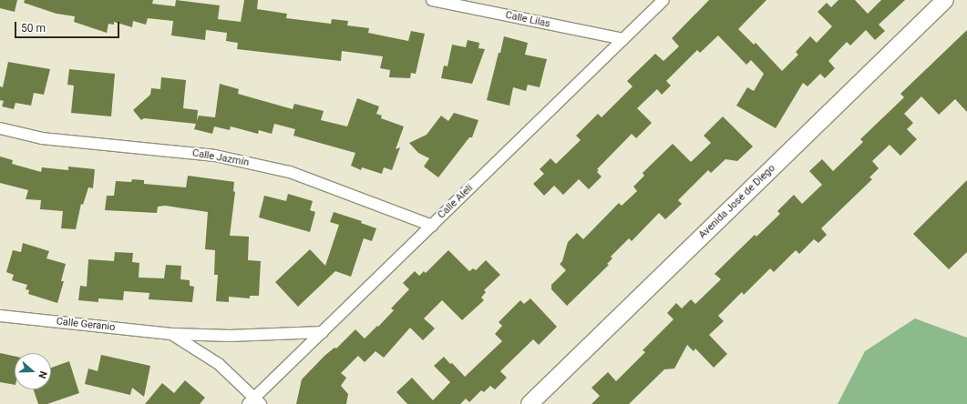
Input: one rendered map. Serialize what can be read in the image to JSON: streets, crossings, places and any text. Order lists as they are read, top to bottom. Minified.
{"streets":{"street":["Calle Lilas","Calle Jazmín","Calle Alelí","Avenida José de Diego","Calle Geranio"]},"crossings":[["Calle Lilas","Calle Alelí"],["Calle Jazmín","Calle Alelí"],["Calle Alelí","Calle Geranio"]],"scale_bar":"50 m","north":"right"}
